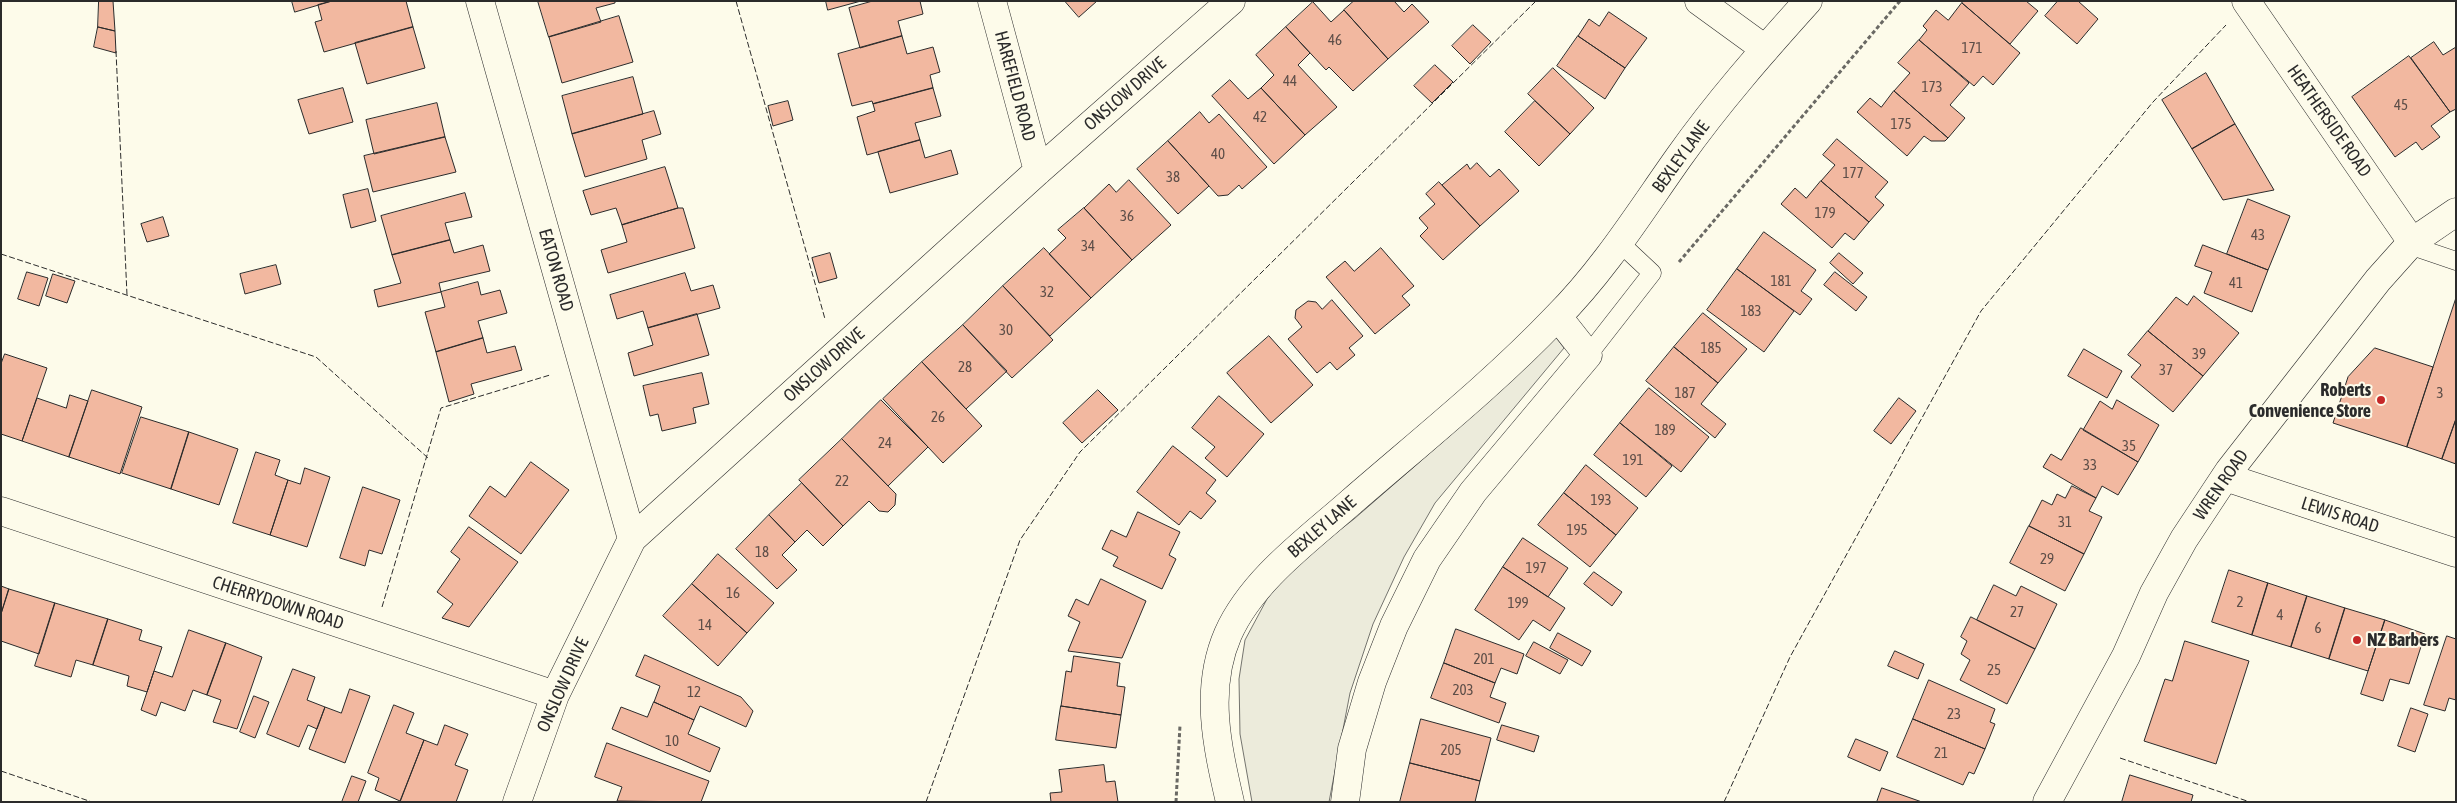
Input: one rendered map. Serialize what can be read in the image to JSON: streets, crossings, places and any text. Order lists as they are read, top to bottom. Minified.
{"streets":{"street":["HAREFIELD ROAD","ONSLOW DRIVE","HEATHERSIDE ROAD","BEXLEY LANE","EATON ROAD","WREN ROAD","LEWIS ROAD","CHERRYDOWN ROAD"]},"crossings":[["HAREFIELD ROAD","ONSLOW DRIVE"],["ONSLOW DRIVE","EATON ROAD"],["ONSLOW DRIVE","CHERRYDOWN ROAD"],["HEATHERSIDE ROAD","WREN ROAD"],["WREN ROAD","LEWIS ROAD"]],"places":["Roberts Convenience Store","NZ Barbers"],"house_numbers":["46","171","44","173","45","42","175","40","177","38","179","36","43","34","181","41","32","183","30","185","39","28","37","187","3","26","189","24","35","191","33","22","193","31","195","18","29","197","16","2","199","27","4","14","6","201","25","203","12","23","10","205","21"]}
